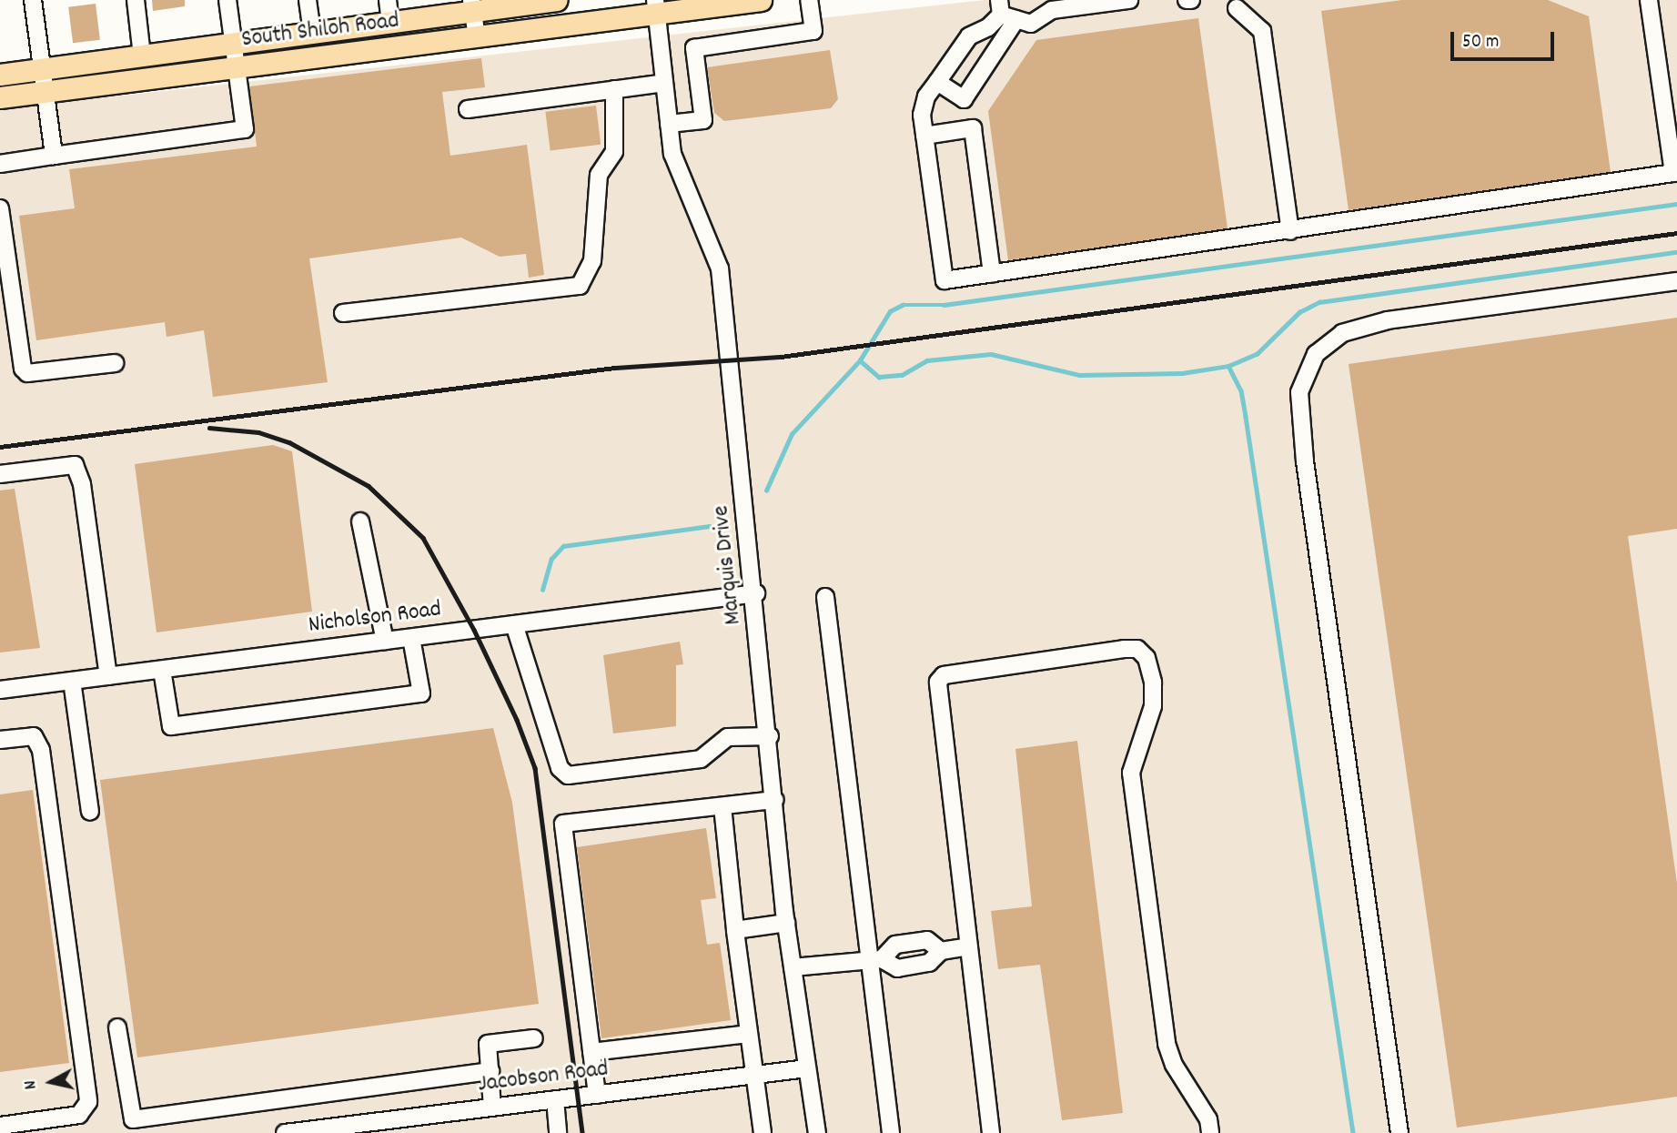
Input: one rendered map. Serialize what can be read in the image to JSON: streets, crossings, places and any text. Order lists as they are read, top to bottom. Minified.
{"streets":{"main road":["South Shiloh Road"],"street":["Marquis Drive","Nicholson Road","Jacobson Road"]},"crossings":[["South Shiloh Road","Marquis Drive"],["Marquis Drive","Nicholson Road"],["Marquis Drive","Jacobson Road"]],"scale_bar":"50 m","north":"left"}
